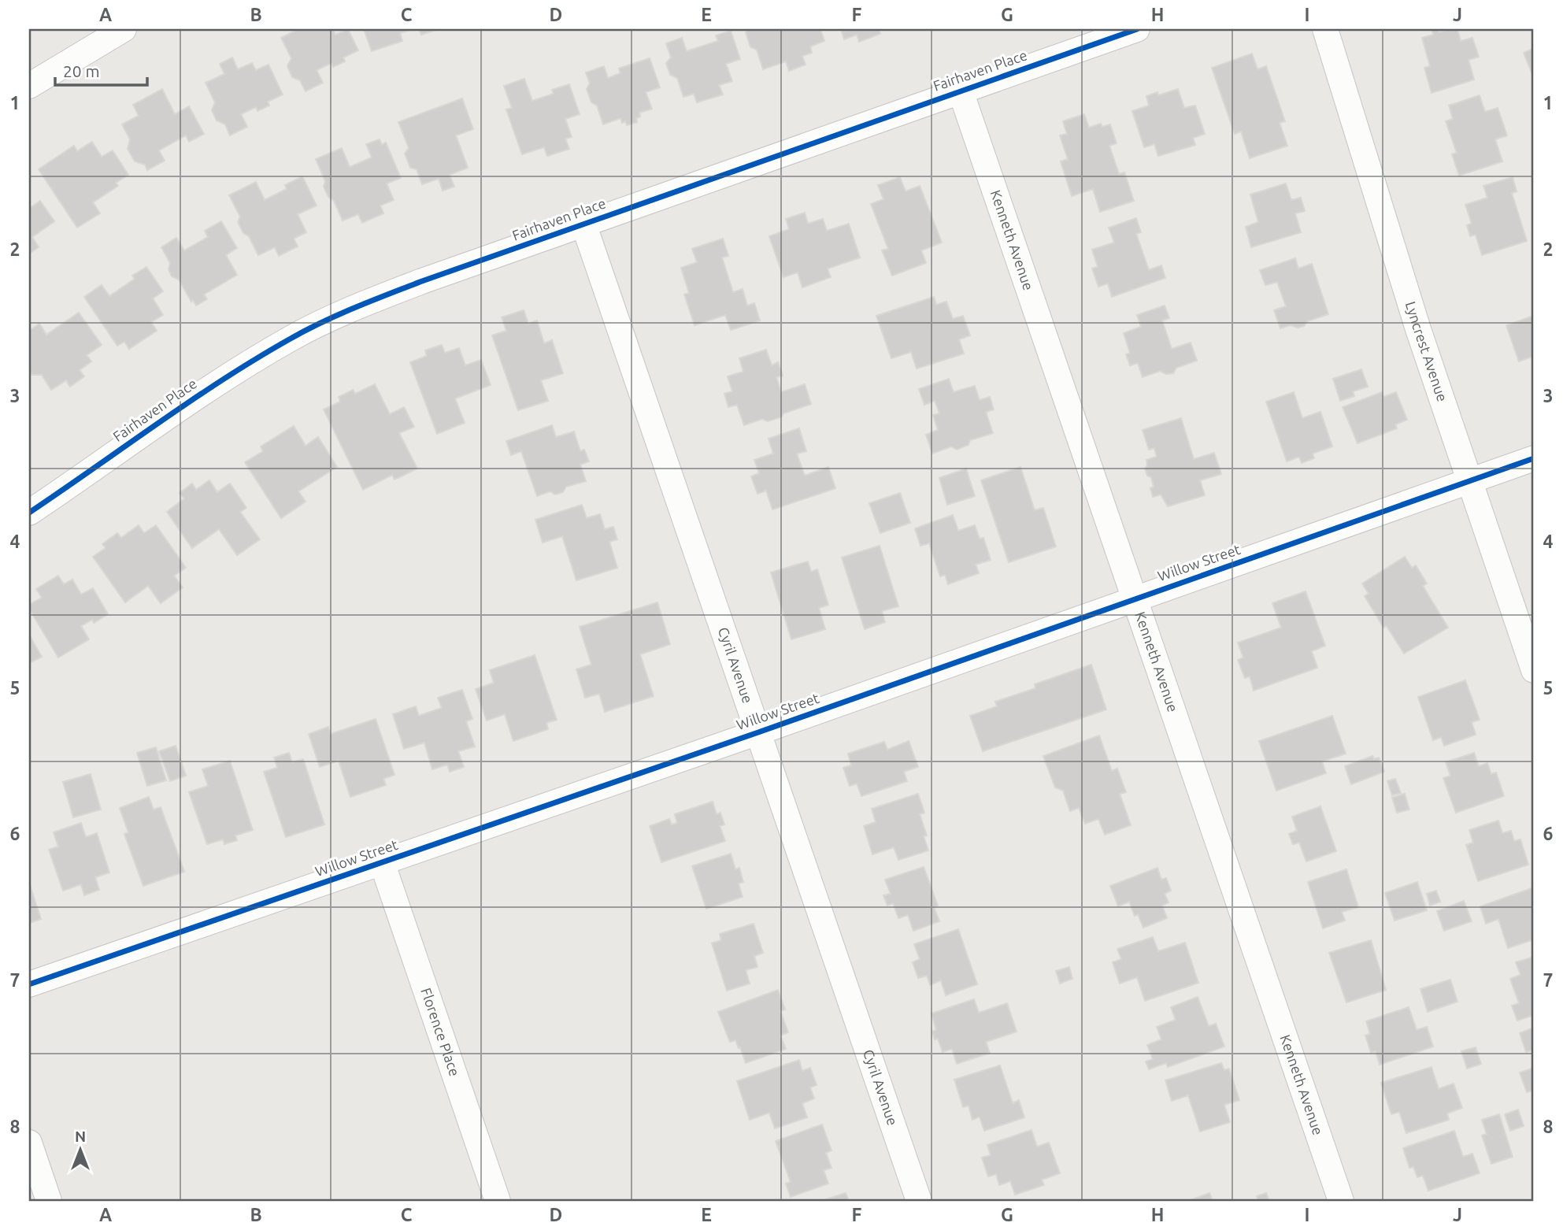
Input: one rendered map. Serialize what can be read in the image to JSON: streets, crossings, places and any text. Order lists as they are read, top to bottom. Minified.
{"streets":{"street":["Fairhaven Place","Kenneth Avenue","Lyncrest Avenue","Willow Street","Cyril Avenue","Florence Place"]},"crossings":[["Fairhaven Place","Kenneth Avenue"],["Fairhaven Place","Cyril Avenue"],["Kenneth Avenue","Willow Street"],["Lyncrest Avenue","Willow Street"],["Willow Street","Cyril Avenue"],["Willow Street","Florence Place"]],"scale_bar":"20 m","north":"top","grid":{"columns":["A","B","C","D","E","F","G","H","I","J"],"rows":["1","2","3","4","5","6","7","8"]}}
